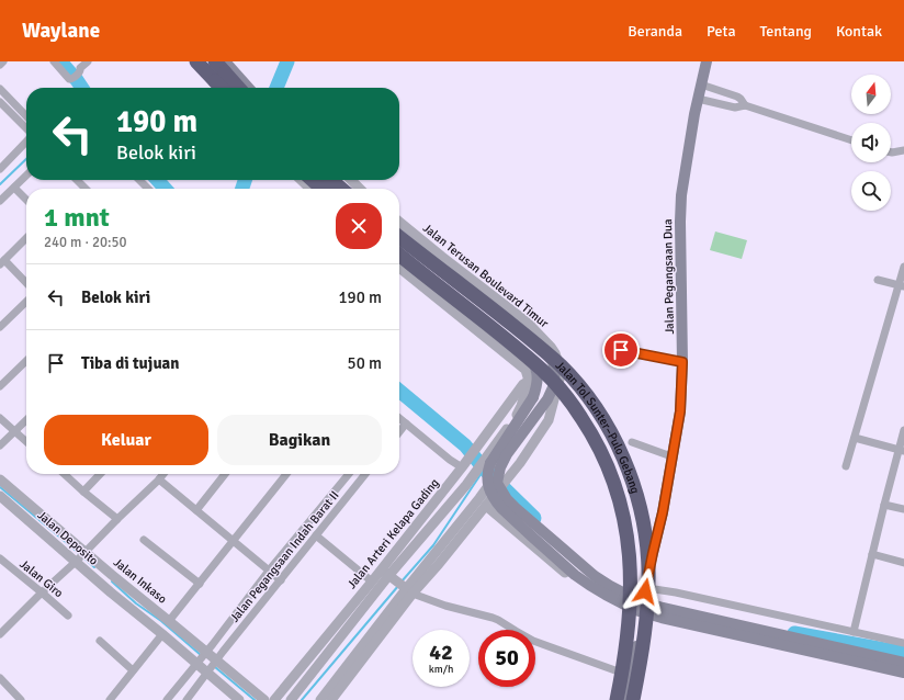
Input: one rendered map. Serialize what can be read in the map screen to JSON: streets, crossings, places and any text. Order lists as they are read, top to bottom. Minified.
{"streets":{"highway":["Jalan Tol Sunter–Pulo Gebang"],"main road":["Jalan Pegangsaan Dua"],"street":["Jalan Terusan Boulevard Timur","Jalan Arteri Kelapa Gading","Jalan Deposito","Jalan Pegangsaan Indah Barat II","Jalan Giro","Jalan Inkaso"]},"crossings":[["Jalan Deposito","Jalan Pegangsaan Indah Barat II"],["Jalan Deposito","Jalan Inkaso"],["Jalan Pegangsaan Indah Barat II","Jalan Inkaso"]],"north":"top","page":{"header":"Waylane","nav":["Beranda","Peta","Tentang","Kontak"],"turn":["190 m","Belok kiri"],"heading":["1 mnt","240 m · 20:50"],"list":[{"name":"Belok kiri","value":"190 m"},{"name":"Tiba di tujuan","value":"50 m"}],"buttons":["Keluar","Bagikan"],"speed":"42 km/h","limit":"50"}}
